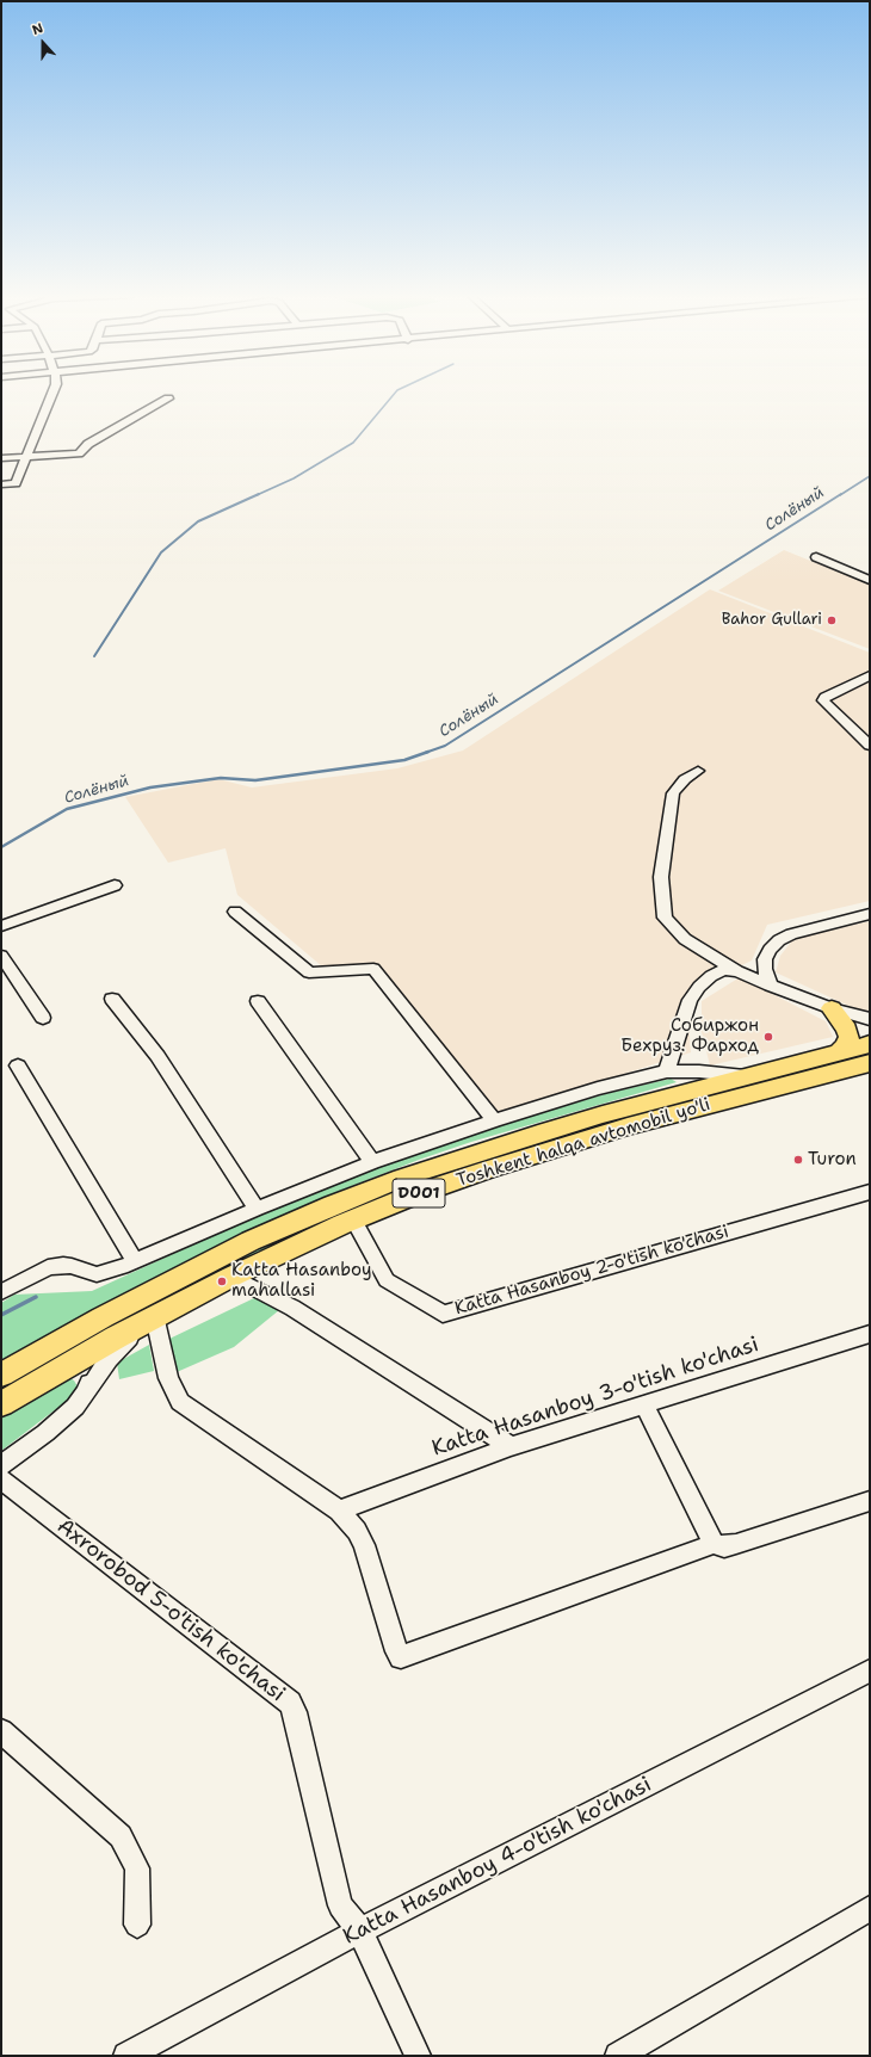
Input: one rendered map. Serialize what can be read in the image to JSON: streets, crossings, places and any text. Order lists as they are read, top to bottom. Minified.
{"streets":{"highway":["Toshkent halqa avtomobil yo'li","D001"],"street":["Katta Hasanboy 2-o'tish ko'chasi","Katta Hasanboy 3-o'tish ko'chasi","Axrorobod 5-o'tish ko'chasi","Katta Hasanboy 4-o'tish ko'chasi"]},"crossings":[["Toshkent halqa avtomobil yo'li","Katta Hasanboy 2-o'tish ko'chasi"],["Axrorobod 5-o'tish ko'chasi","Katta Hasanboy 4-o'tish ko'chasi"]],"water":["Солёный"],"places":["Bahor Gullari","Собиржон Бехруз. Фарход","Turon","Katta Hasanboy mahallasi"],"north":"top"}
